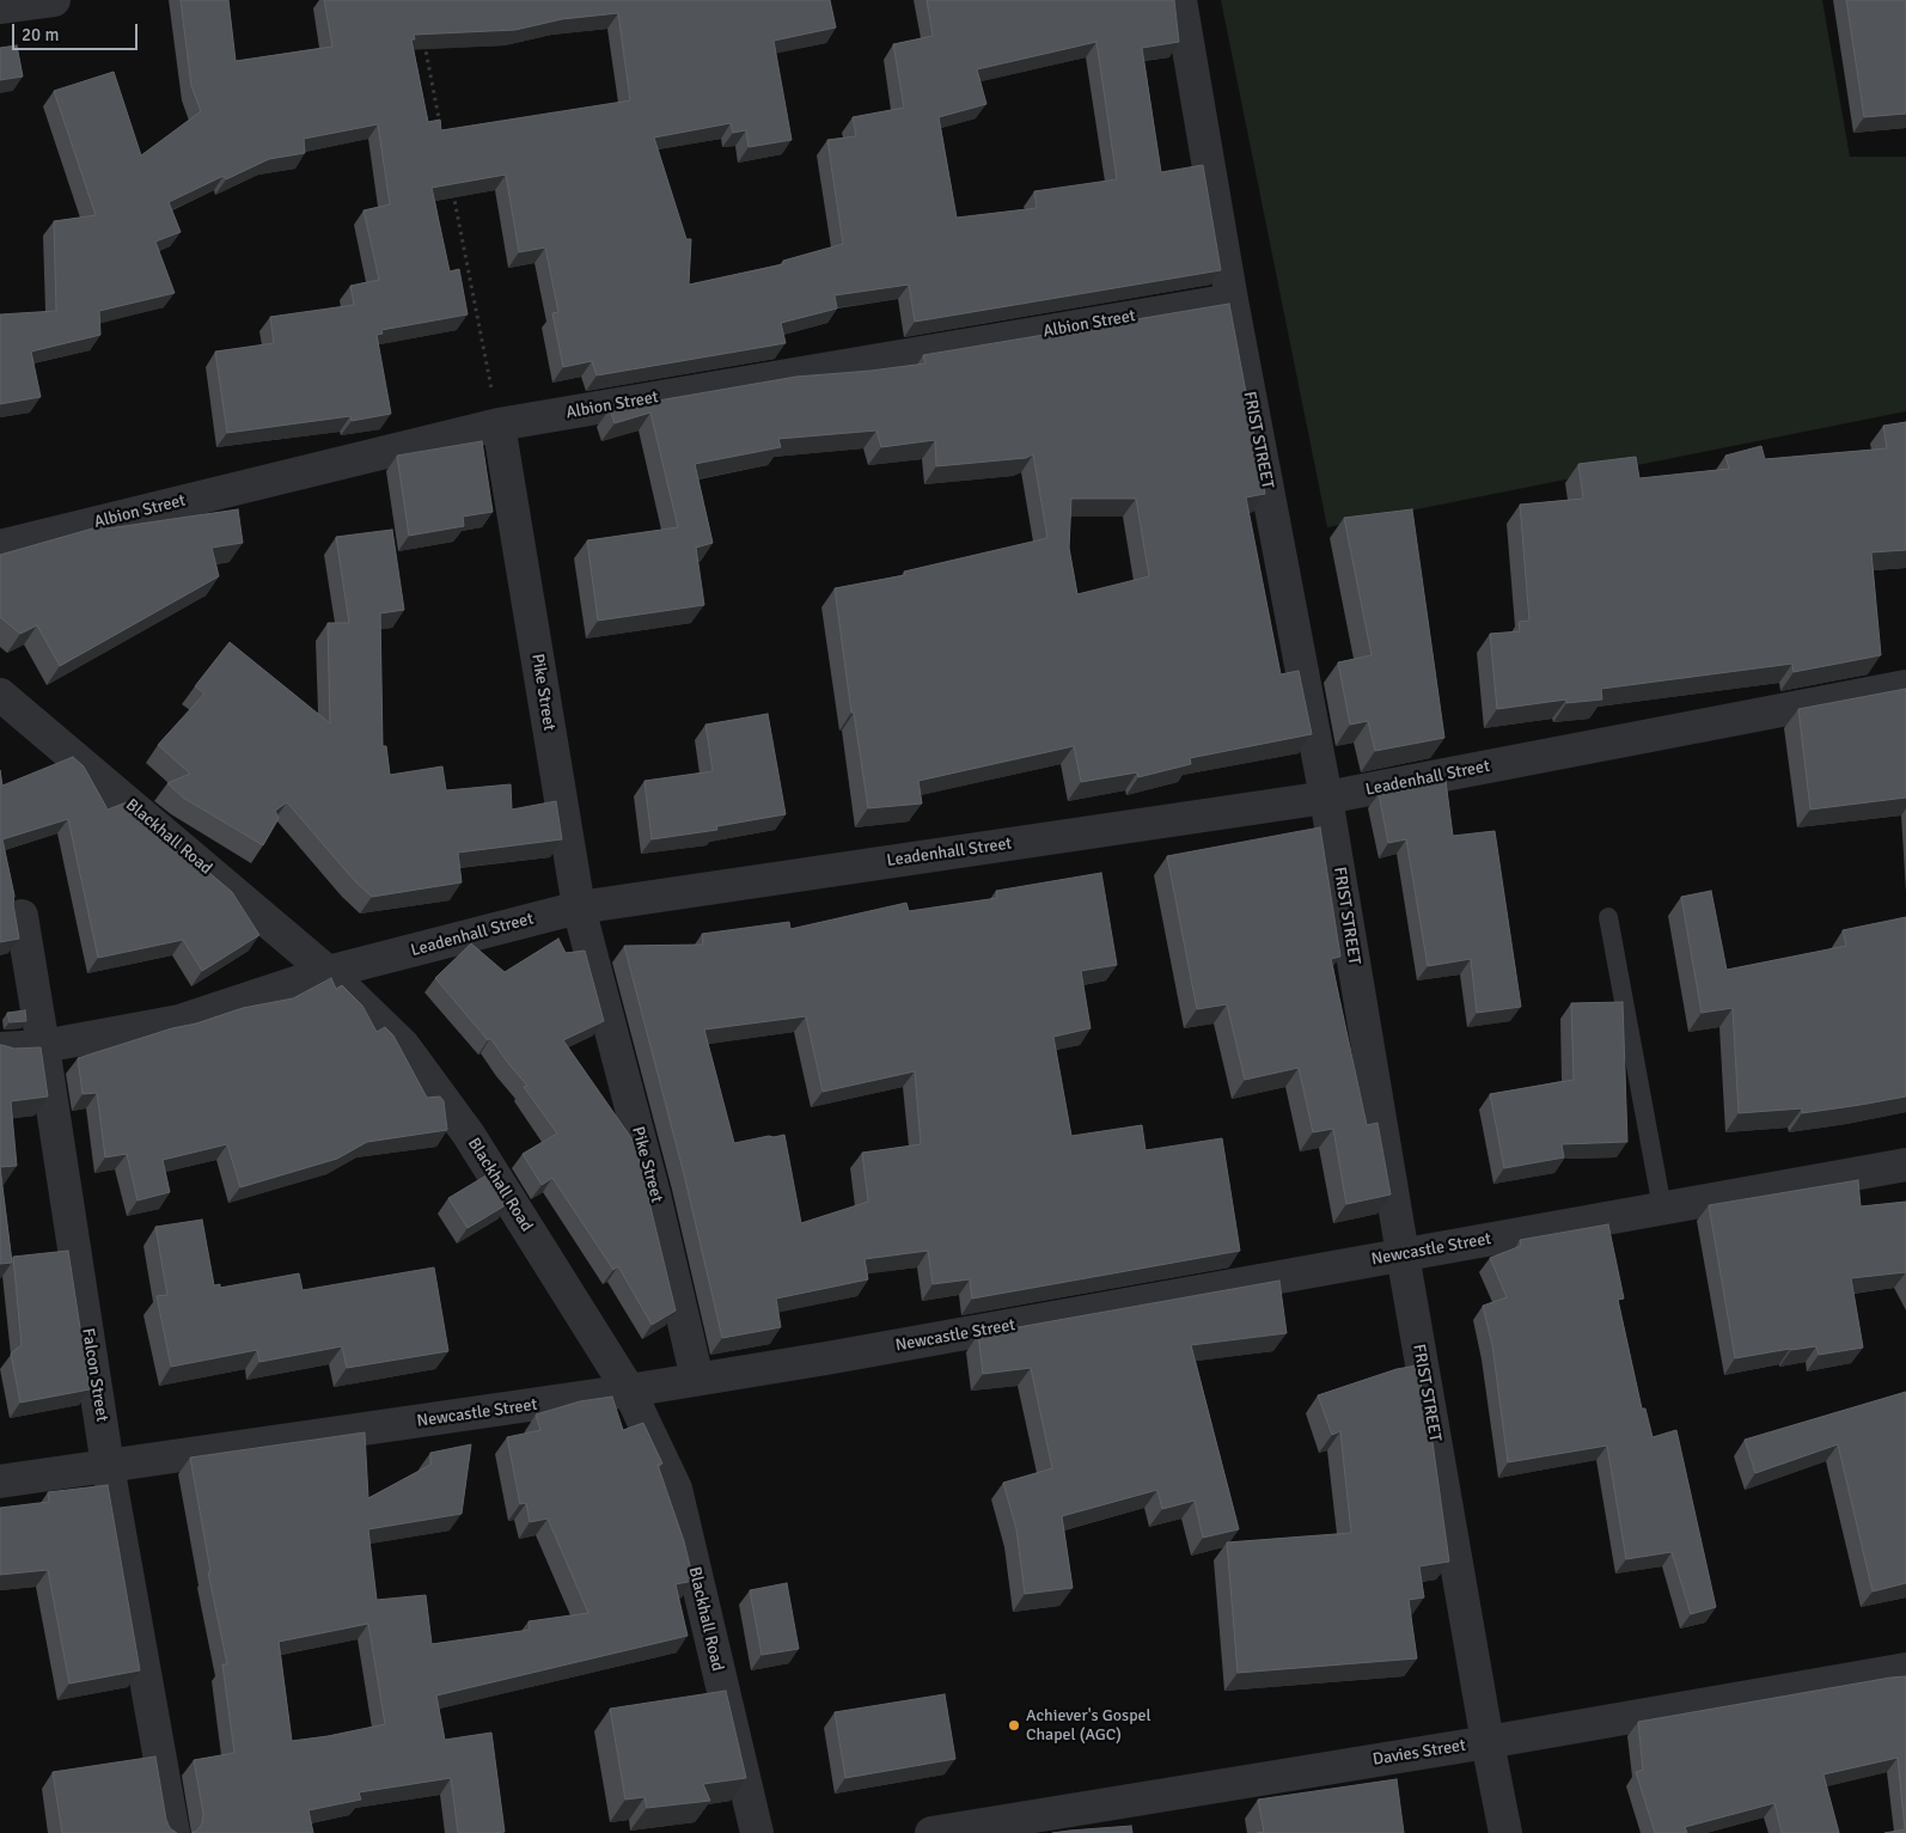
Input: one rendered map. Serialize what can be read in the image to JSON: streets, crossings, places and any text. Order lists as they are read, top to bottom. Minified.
{"streets":{"street":["Albion Street","FRIST STREET","Pike Street","Leadenhall Street","Blackhall Road","Newcastle Street","Falcon Street","Davies Street"]},"crossings":[["Albion Street","FRIST STREET"],["Albion Street","Pike Street"],["FRIST STREET","Leadenhall Street"],["FRIST STREET","Newcastle Street"],["FRIST STREET","Davies Street"],["Pike Street","Leadenhall Street"],["Pike Street","Newcastle Street"],["Leadenhall Street","Blackhall Road"],["Leadenhall Street","Falcon Street"],["Blackhall Road","Newcastle Street"],["Newcastle Street","Falcon Street"]],"places":["Achiever's Gospel Chapel (AGC)"],"scale_bar":"20 m"}
